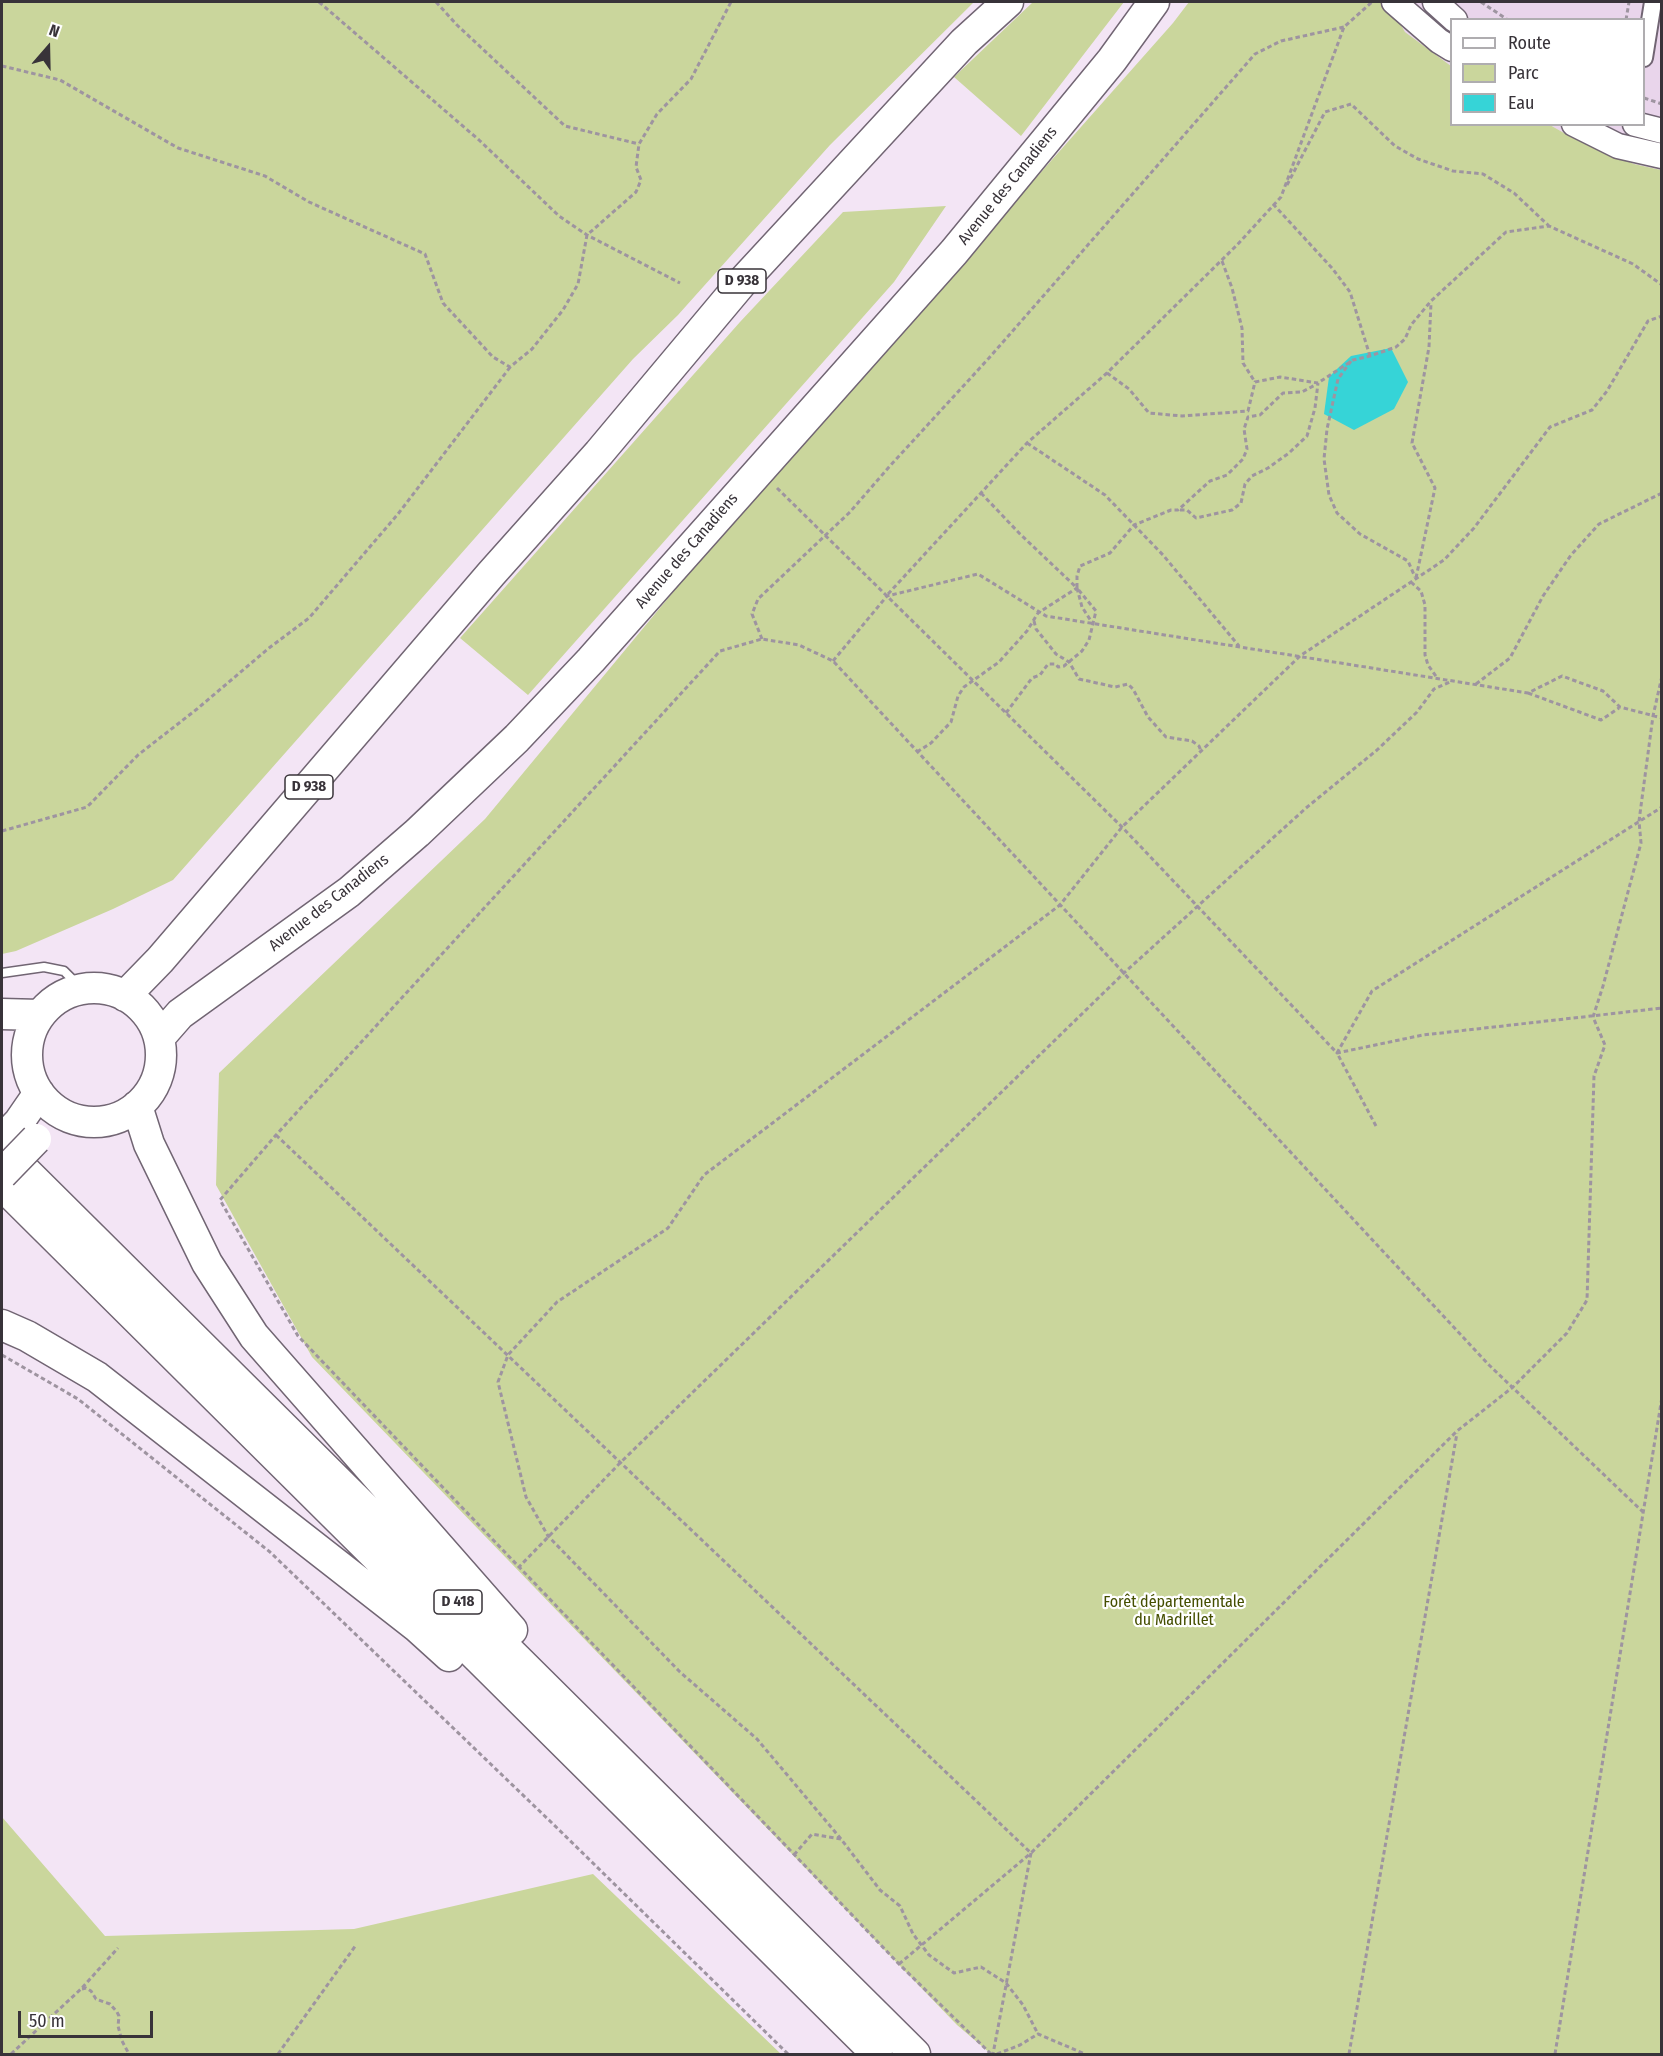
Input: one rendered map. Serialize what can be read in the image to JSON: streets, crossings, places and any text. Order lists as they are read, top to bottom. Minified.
{"streets":{"highway":["Avenue des Canadiens","D 938","D 418"]},"crossings":[["Avenue des Canadiens","D 938"]],"parks":["Forêt départementale du Madrillet"],"legend":["Route","Parc","Eau"],"scale_bar":"50 m","north":"top"}
